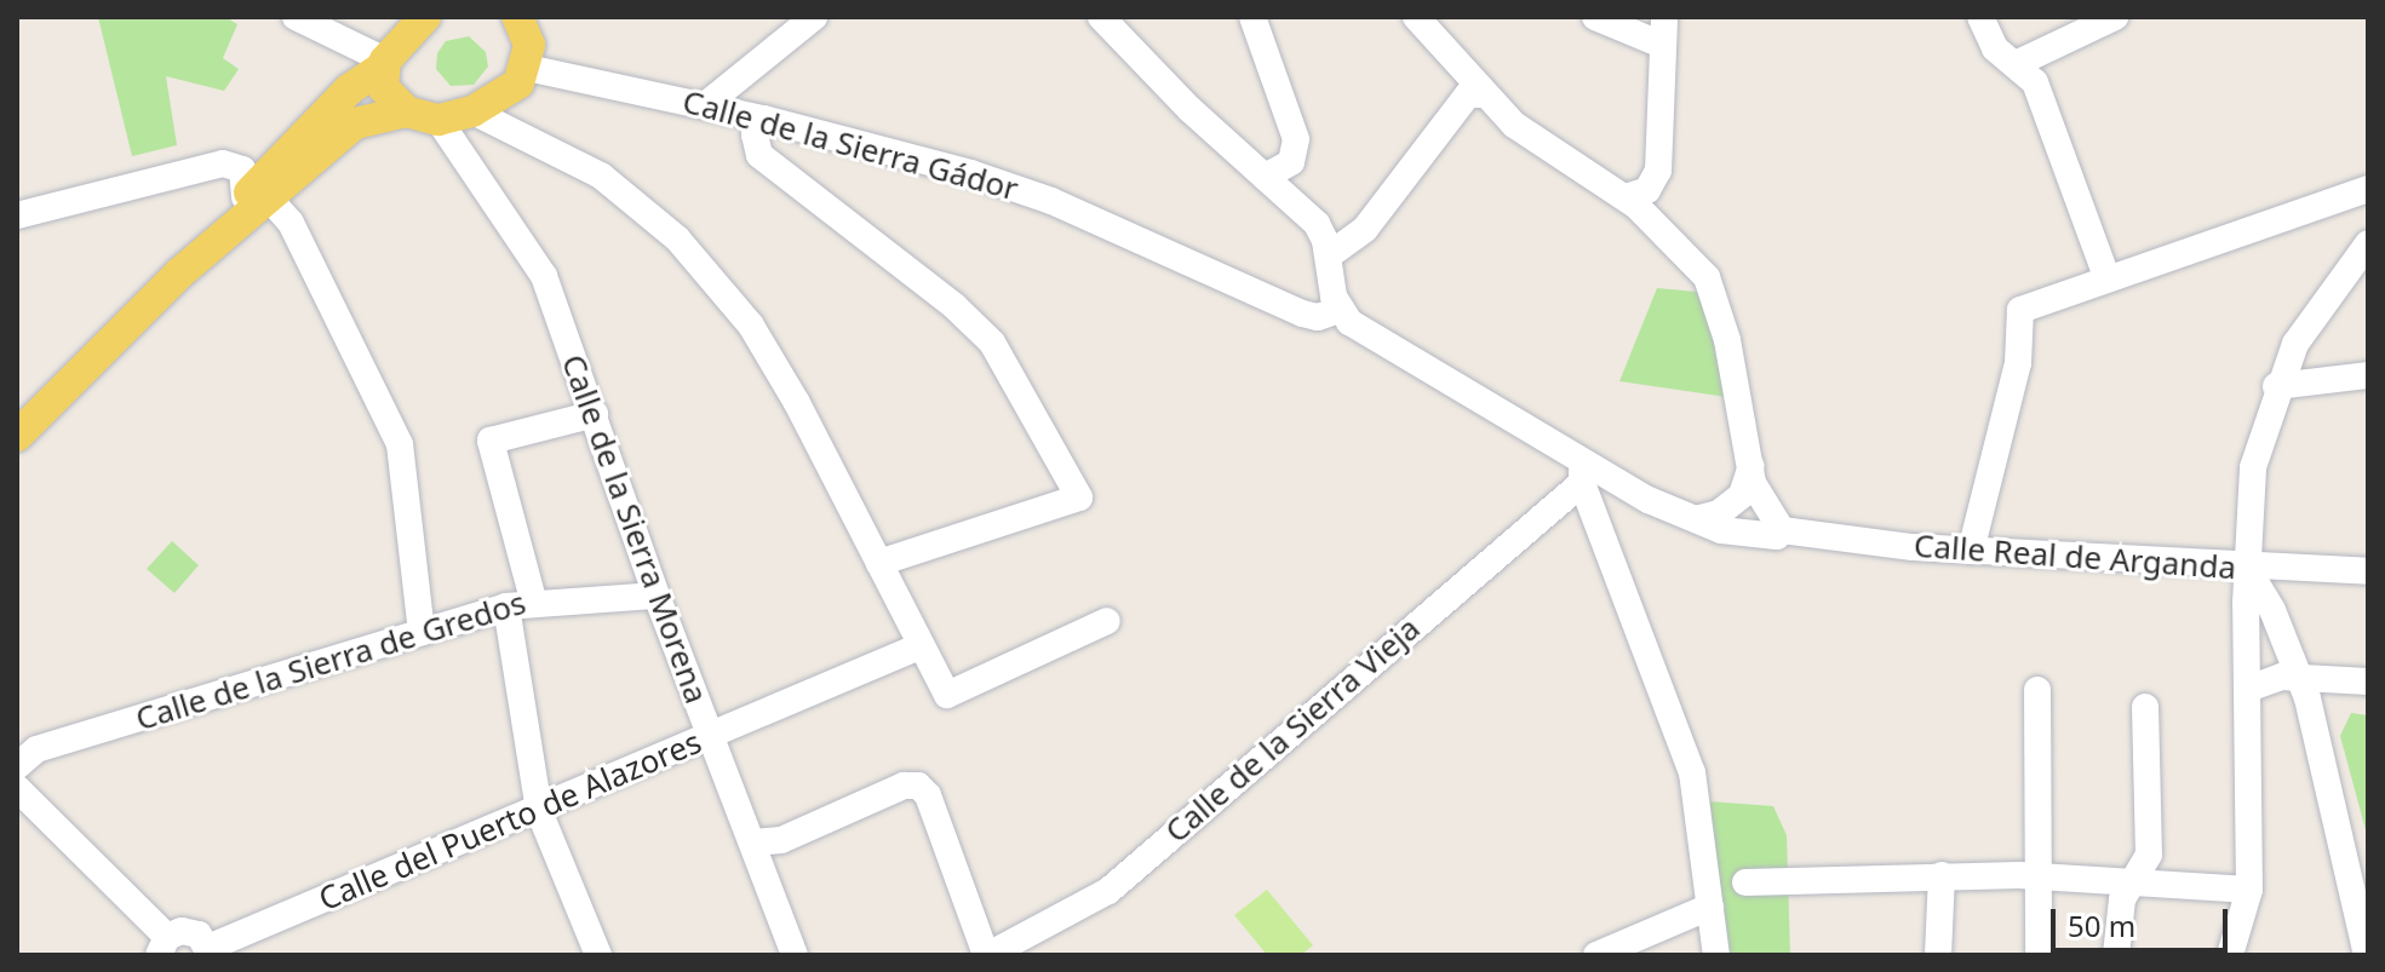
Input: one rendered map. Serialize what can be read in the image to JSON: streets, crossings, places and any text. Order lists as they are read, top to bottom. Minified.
{"streets":{"street":["Calle de la Sierra Gádor","Calle de la Sierra Morena","Calle Real de Arganda","Calle de la Sierra de Gredos","Calle de la Sierra Vieja","Calle del Puerto de Alazores"]},"crossings":[["Calle de la Sierra Morena","Calle de la Sierra de Gredos"],["Calle de la Sierra Morena","Calle de la Sierra Vieja"],["Calle de la Sierra Morena","Calle del Puerto de Alazores"]],"scale_bar":"50 m"}
